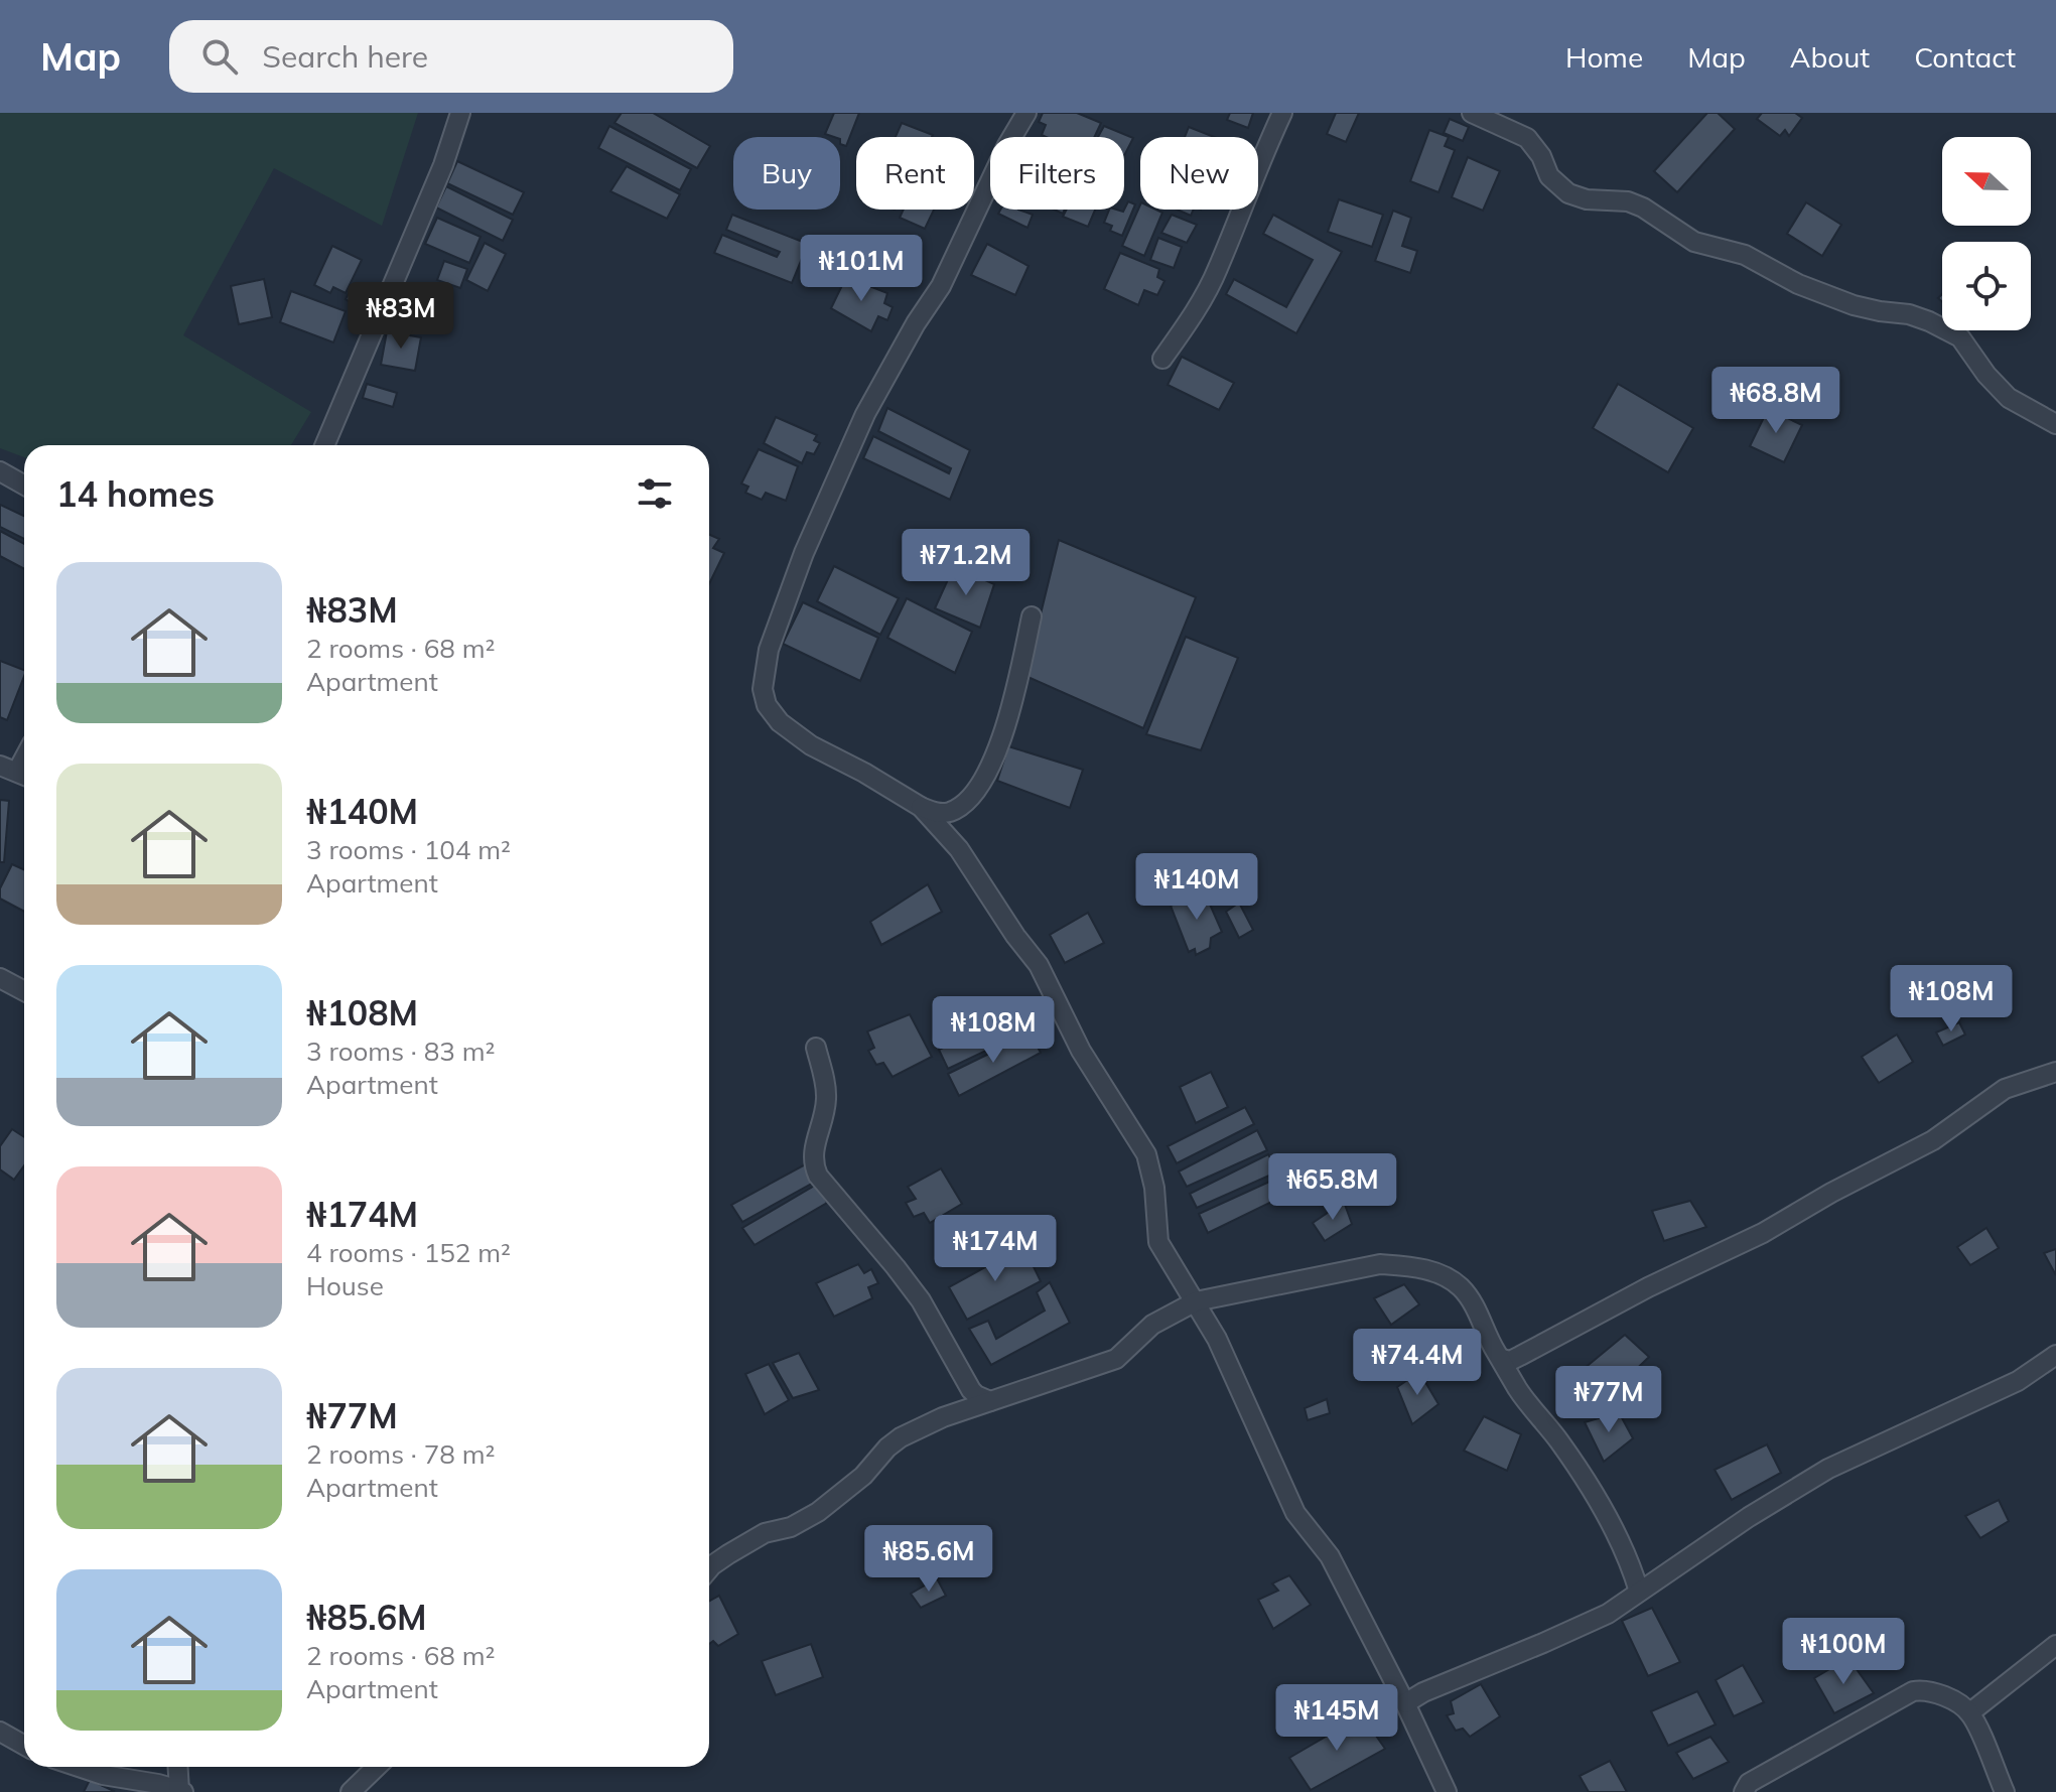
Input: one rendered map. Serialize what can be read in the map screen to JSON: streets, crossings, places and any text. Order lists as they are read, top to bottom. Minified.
{"north":"left","page":{"header":"Map","search":"Search here","nav":["Home","Map","About","Contact"],"chip":["Buy","Rent","Filters","New"],"price":["₦101M","₦83M","₦68.8M","₦71.2M","₦140M","₦108M","₦108M","₦65.8M","₦174M","₦74.4M","₦77M","₦85.6M","₦100M","₦145M"],"heading":"14 homes","list":[{"name":"₦83M","note":"2 rooms · 68 m² · Apartment"},{"name":"₦140M","note":"3 rooms · 104 m² · Apartment"},{"name":"₦108M","note":"3 rooms · 83 m² · Apartment"},{"name":"₦174M","note":"4 rooms · 152 m² · House"},{"name":"₦77M","note":"2 rooms · 78 m² · Apartment"},{"name":"₦85.6M","note":"2 rooms · 68 m² · Apartment"}]}}
